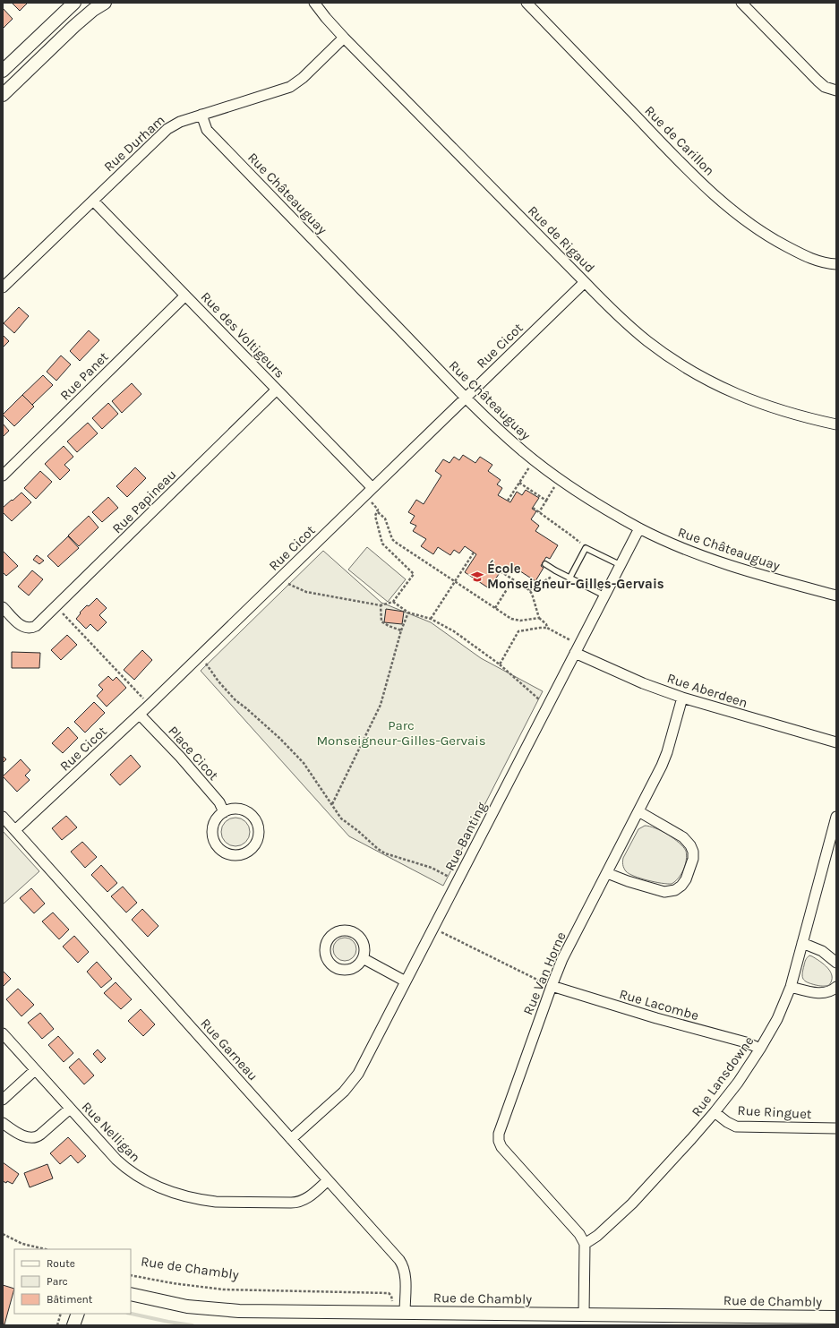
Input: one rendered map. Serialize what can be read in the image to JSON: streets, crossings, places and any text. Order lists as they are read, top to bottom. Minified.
{"streets":{"street":["Rue de Carillon","Rue Durham","Rue Châteauguay","Rue de Rigaud","Rue des Voltigeurs","Rue Cicot","Rue Panet","Rue Papineau","Rue Aberdeen","Place Cicot","Rue Banting","Rue Van Horne","Rue Lacombe","Rue Garneau","Rue Lansdowne","Rue Ringuet","Rue Nelligan","Rue de Chambly"]},"crossings":[["Rue Durham","Rue Châteauguay"],["Rue Durham","Rue de Rigaud"],["Rue Durham","Rue des Voltigeurs"],["Rue Châteauguay","Rue Cicot"],["Rue Châteauguay","Rue Banting"],["Rue de Rigaud","Rue Cicot"],["Rue des Voltigeurs","Rue Cicot"],["Rue des Voltigeurs","Rue Panet"],["Rue des Voltigeurs","Rue Papineau"],["Rue Cicot","Place Cicot"],["Rue Cicot","Rue Garneau"],["Rue Aberdeen","Rue Banting"],["Rue Aberdeen","Rue Van Horne"],["Rue Banting","Rue Garneau"],["Rue Van Horne","Rue Lacombe"],["Rue Van Horne","Rue Lansdowne"],["Rue Lacombe","Rue Lansdowne"],["Rue Garneau","Rue Nelligan"],["Rue Garneau","Rue de Chambly"],["Rue Lansdowne","Rue Ringuet"]],"parks":["Parc Monseigneur-Gilles-Gervais"],"places":{"school or university":["École Monseigneur-Gilles-Gervais"]},"legend":["Route","Parc","Bâtiment"]}
